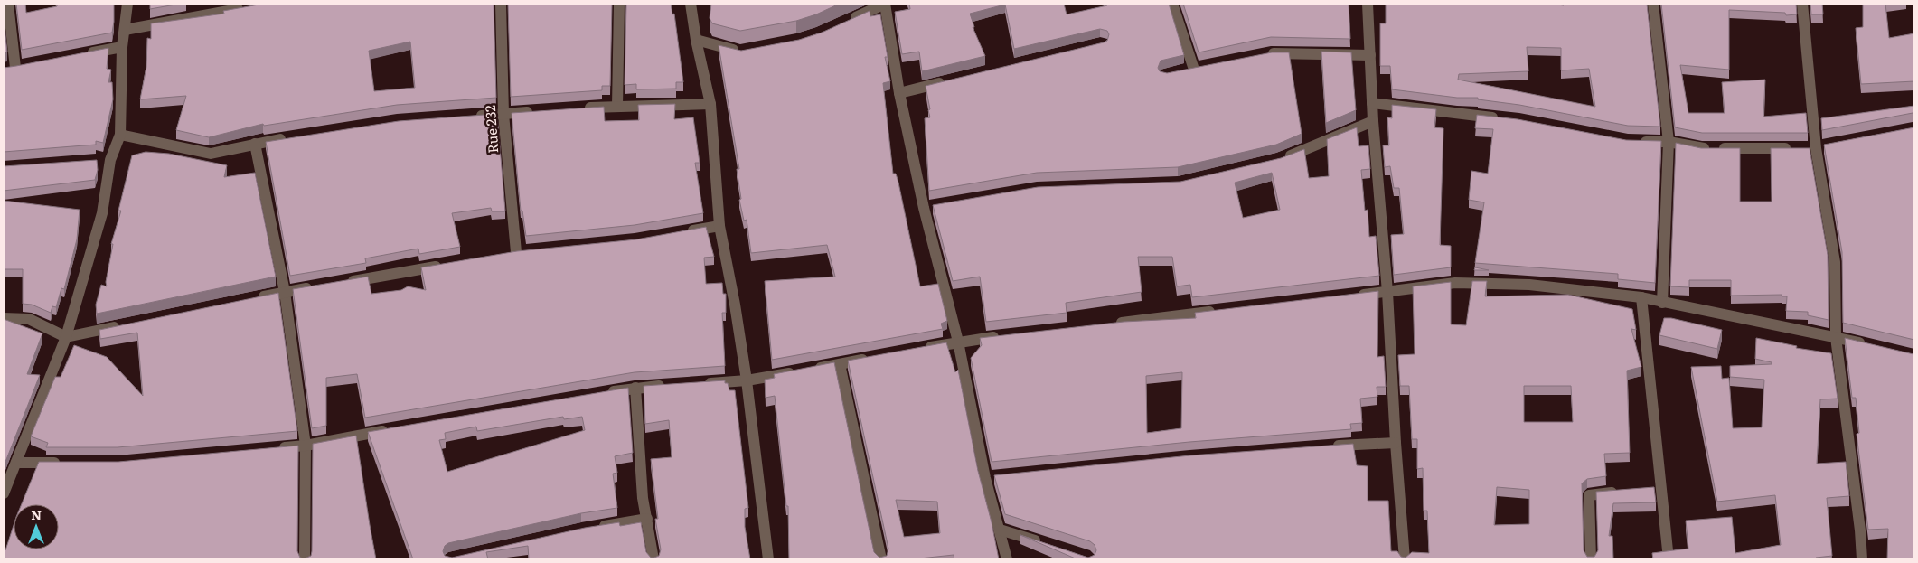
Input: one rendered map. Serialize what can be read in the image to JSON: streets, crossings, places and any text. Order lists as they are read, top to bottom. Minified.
{"streets":{"street":["Rue 232"]},"north":"top"}
